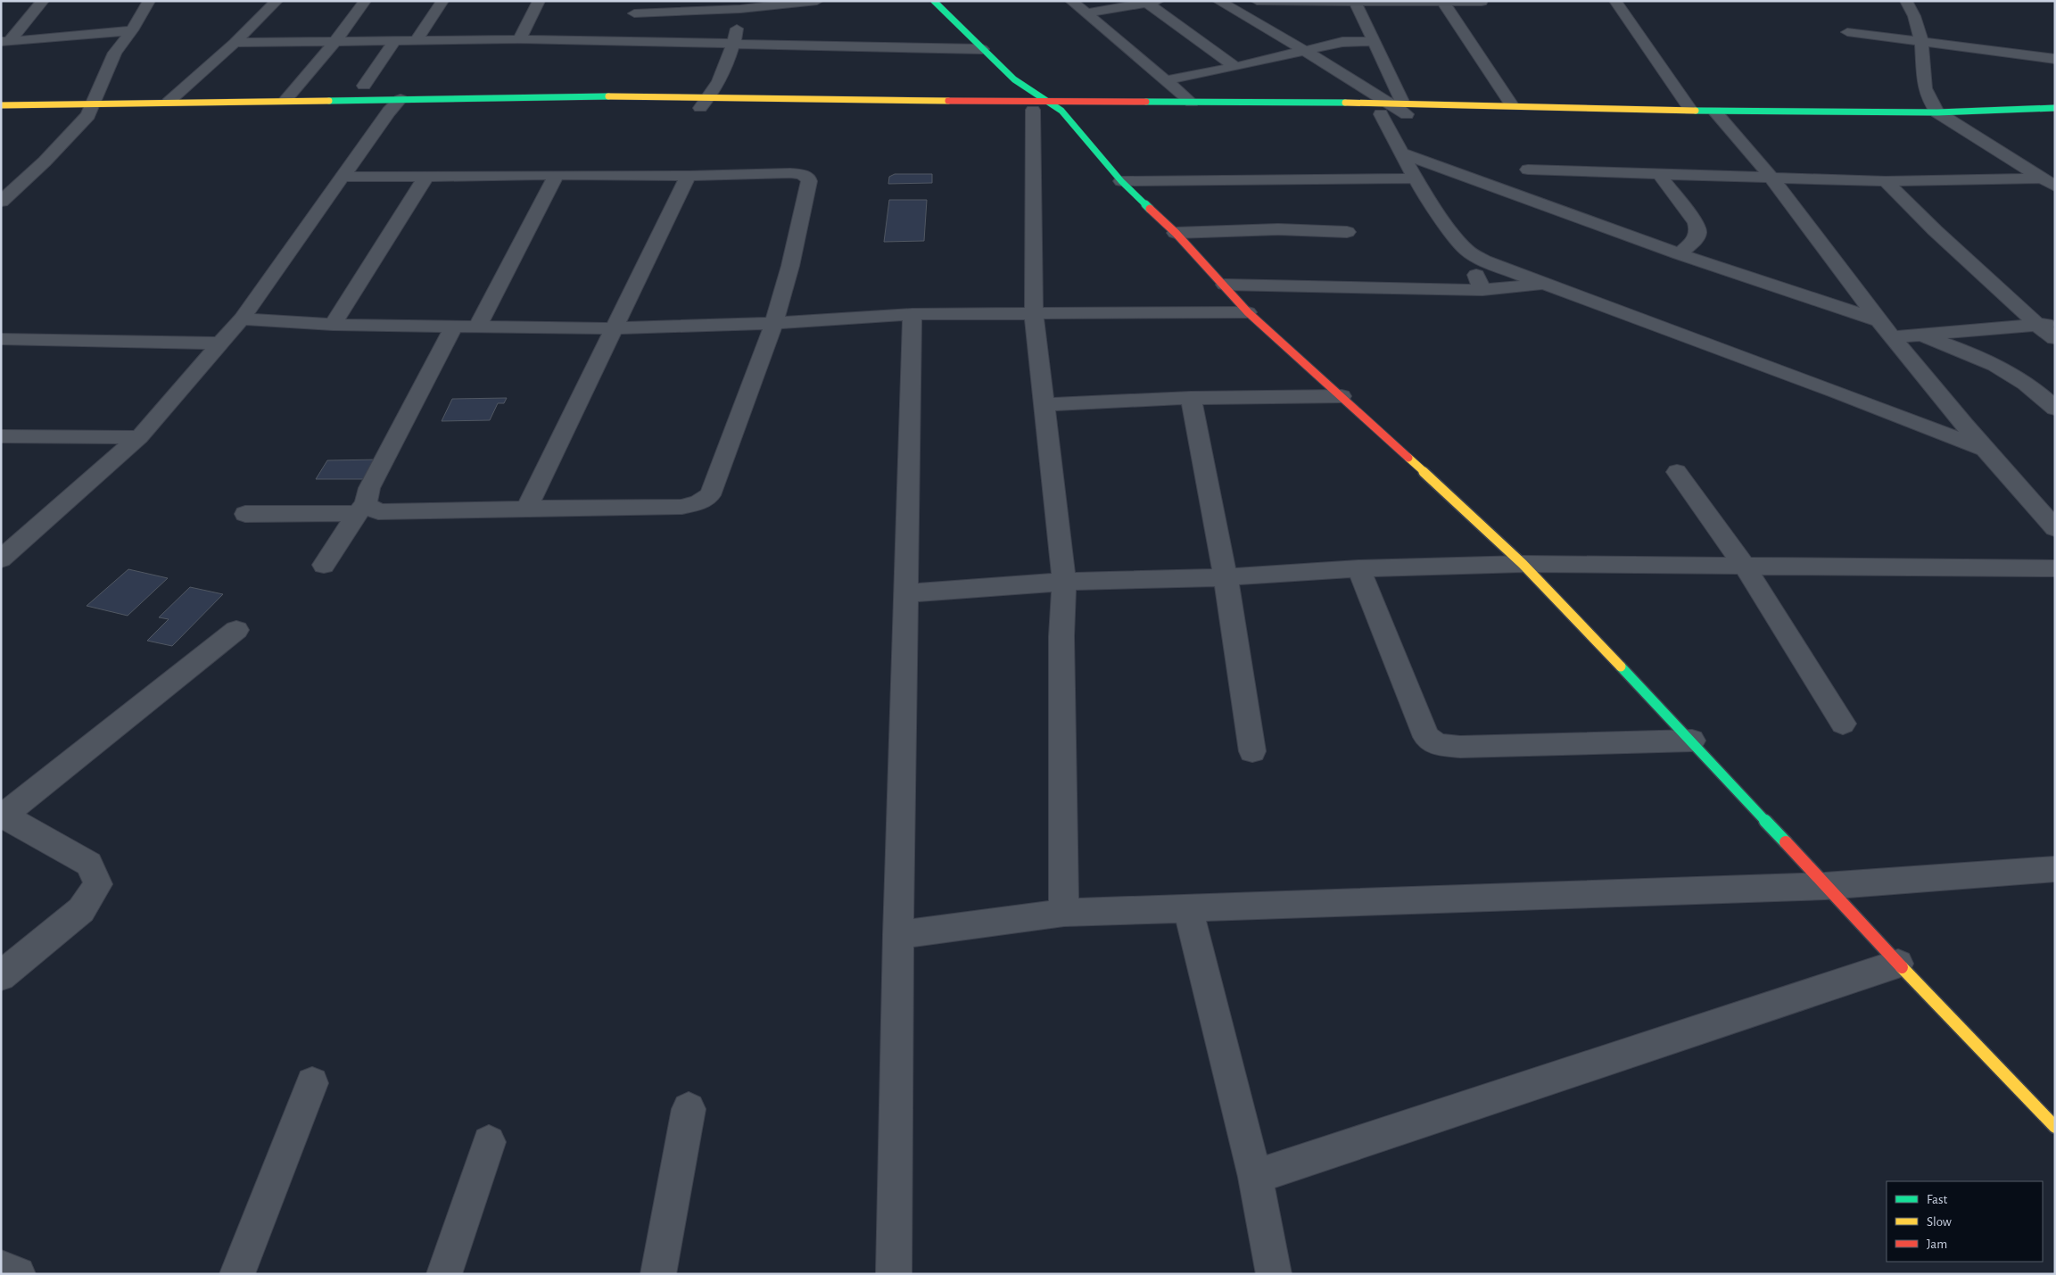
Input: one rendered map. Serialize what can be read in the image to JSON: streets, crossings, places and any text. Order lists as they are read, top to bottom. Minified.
{"legend":["Fast","Slow","Jam"]}
